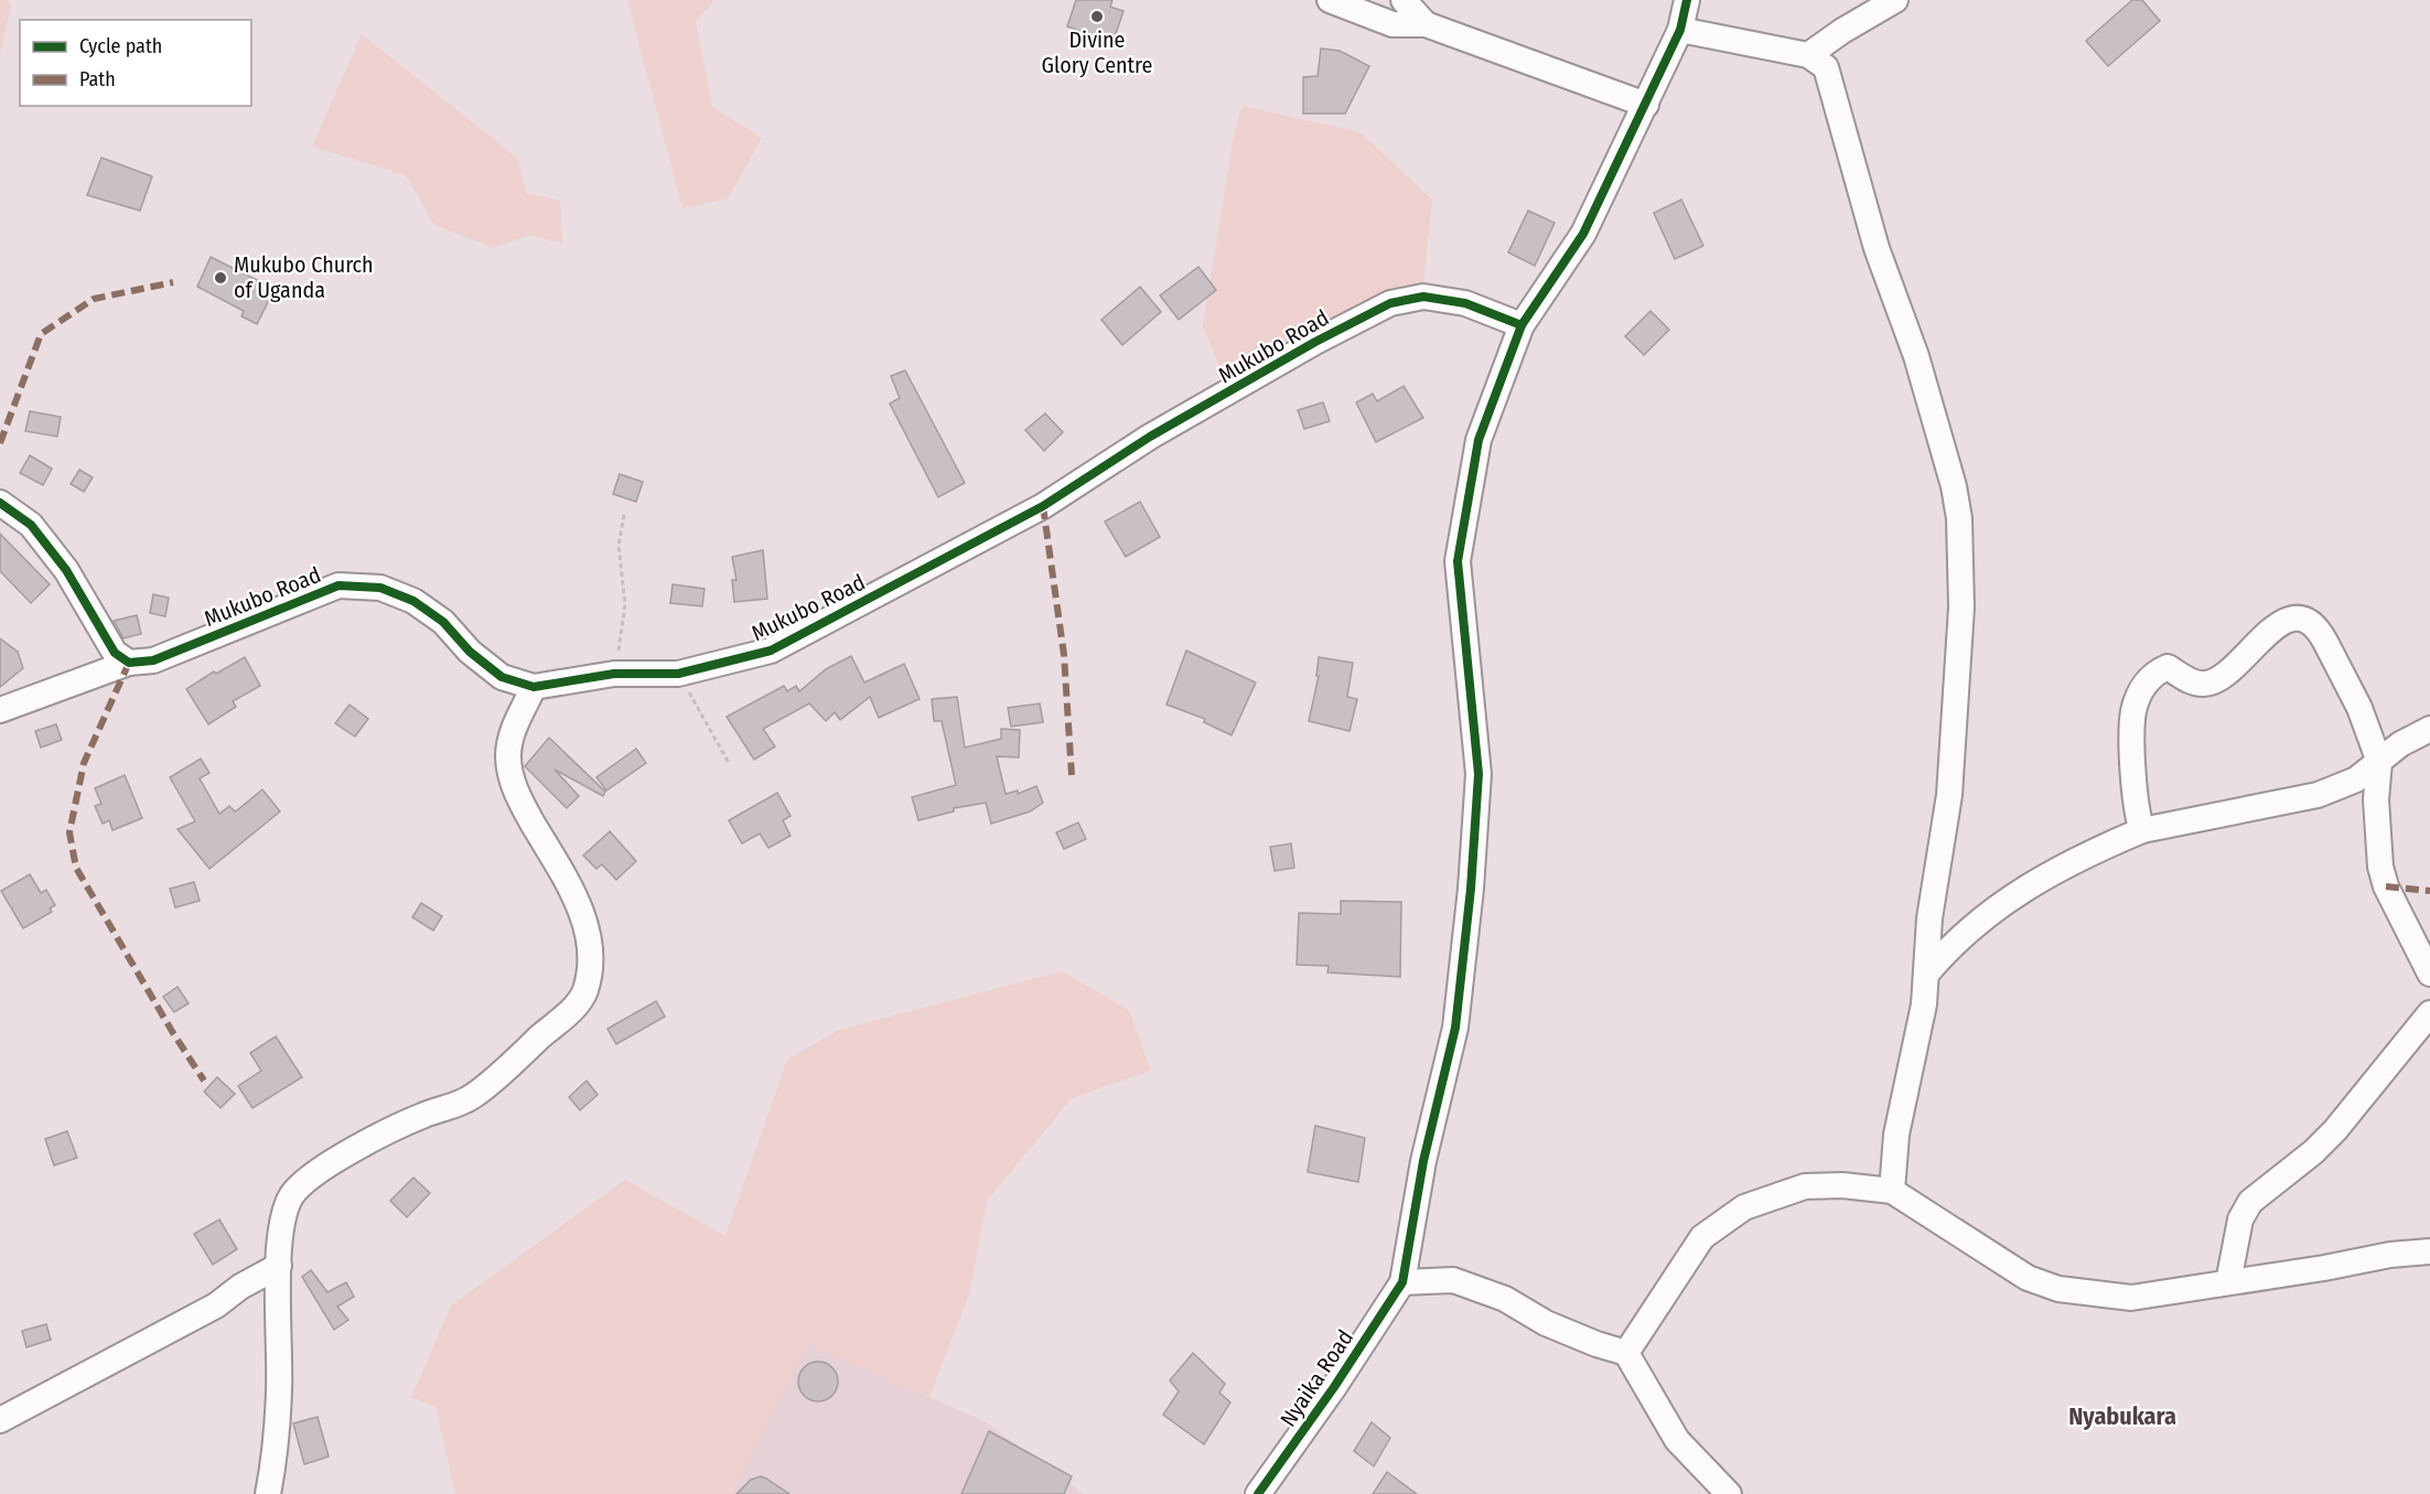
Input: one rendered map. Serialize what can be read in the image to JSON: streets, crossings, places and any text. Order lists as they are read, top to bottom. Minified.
{"streets":{"street":["Mukubo Road","Nyaika Road"]},"districts":["Nyabukara"],"places":["Divine Glory Centre","Mukubo Church of Uganda"],"legend":["Cycle path","Path"]}
